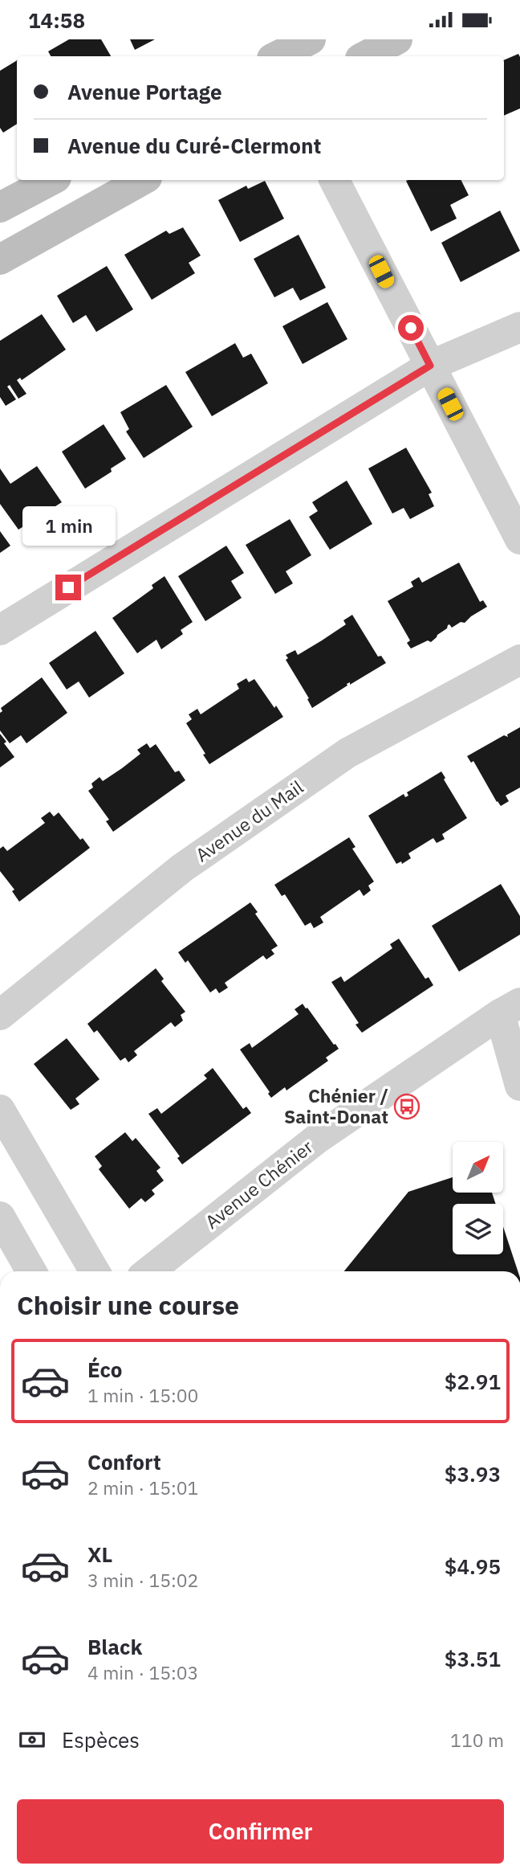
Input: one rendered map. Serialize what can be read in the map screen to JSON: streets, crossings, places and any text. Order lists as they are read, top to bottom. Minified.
{"streets":{"street":["Avenue du Mail","Avenue Chénier"]},"places":{"bus stop":["Chénier / Saint-Donat"]},"north":"top right","page":{"status":"14:58","banner":["Avenue Portage","Avenue du Curé-Clermont"],"bubble":"1 min","heading":"Choisir une course","list":[{"name":"Éco","note":"1 min · 15:00","value":"$2.91"},{"name":"Confort","note":"2 min · 15:01","value":"$3.93"},{"name":"XL","note":"3 min · 15:02","value":"$4.95"},{"name":"Black","note":"4 min · 15:03","value":"$3.51"}],"pay":["Espèces","110 m"],"buttons":"Confirmer"}}
